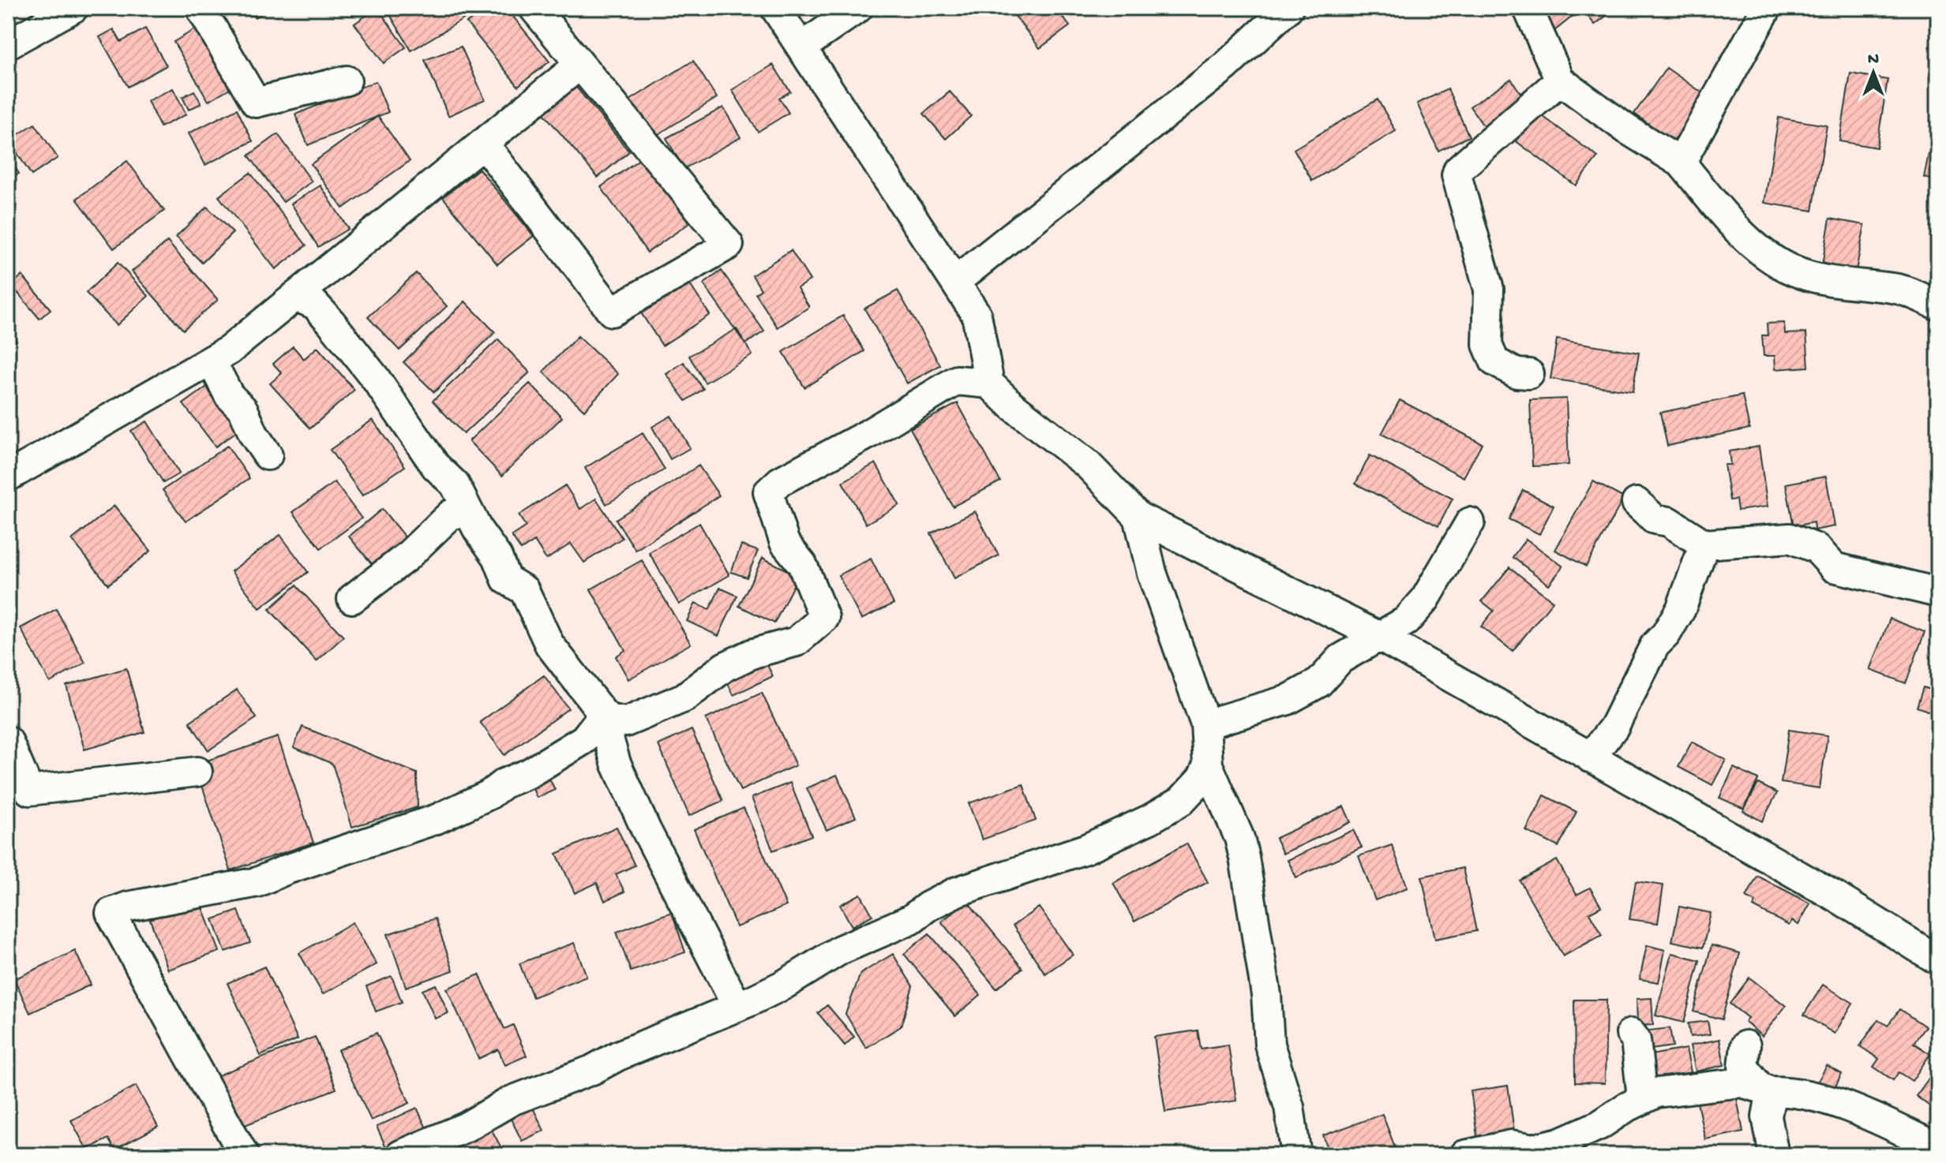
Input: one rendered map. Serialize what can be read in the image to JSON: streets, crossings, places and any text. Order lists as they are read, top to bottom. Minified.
{"north":"top"}
